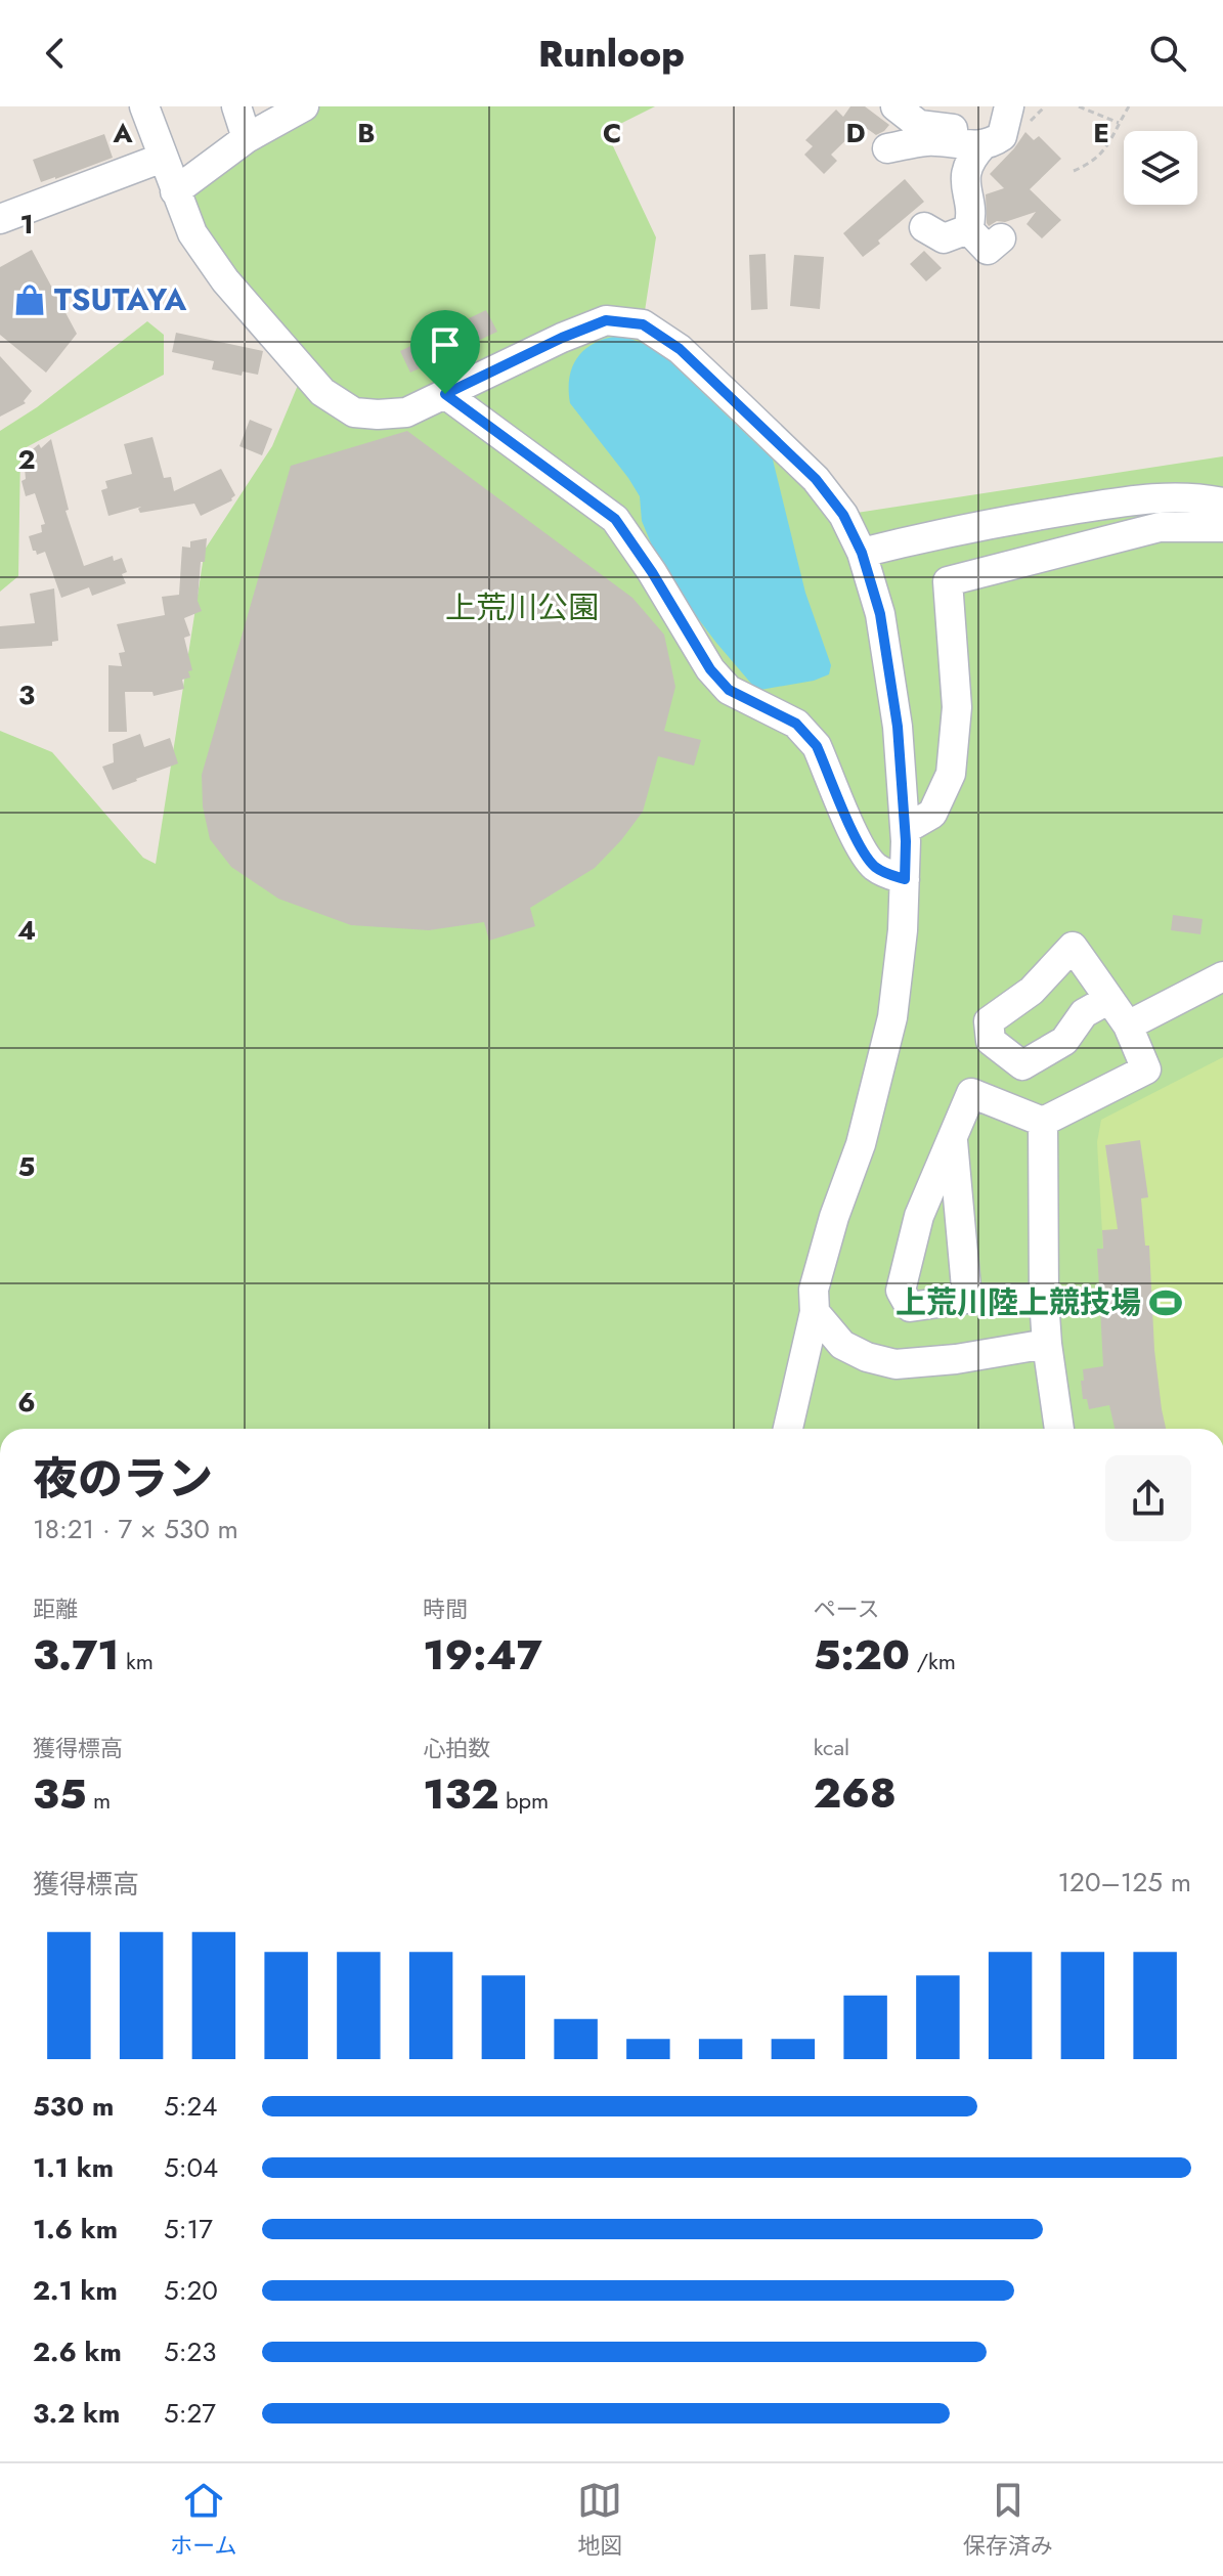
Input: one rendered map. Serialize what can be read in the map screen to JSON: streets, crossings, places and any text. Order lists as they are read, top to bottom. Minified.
{"parks":["上荒川公園"],"places":{"shop":["TSUTAYA"],"sports":["上荒川陸上競技場"]},"page":{"header":"Runloop","heading":["夜のラン","18:21 · 7 × 530 m"],"stats":[["距離","3.71 km"],["時間","19:47"],["ペース","5:20 /km"],["獲得標高","35 m"],["心拍数","132 bpm"],["kcal","268"]],"chart":["獲得標高","120–125 m"],"list":[{"name":"530 m","note":"5:24"},{"name":"1.1 km","note":"5:04"},{"name":"1.6 km","note":"5:17"},{"name":"2.1 km","note":"5:20"},{"name":"2.6 km","note":"5:23"},{"name":"3.2 km","note":"5:27"}],"tabs":["ホーム","地図","保存済み"]},"grid":{"columns":["A","B","C","D","E"],"rows":["1","2","3","4","5","6"]}}
